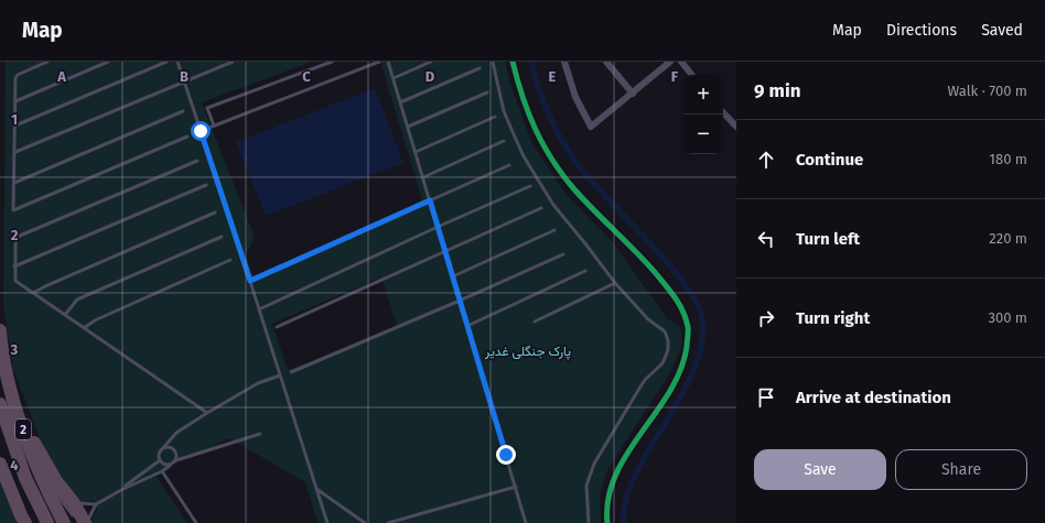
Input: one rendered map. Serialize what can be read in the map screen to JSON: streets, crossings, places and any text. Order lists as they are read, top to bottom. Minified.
{"streets":{"highway":["2"]},"parks":["پارک جنگلی غدیر"],"page":{"header":"Map","nav":["Map","Directions","Saved"],"heading":["9 min","Walk · 700 m"],"map_buttons":["+","−"],"list":[["Continue","180 m"],["Turn left","220 m"],["Turn right","300 m"],"Arrive at destination"],"buttons":["Save","Share"]},"grid":{"columns":["A","B","C","D","E","F"],"rows":["1","2","3","4"]}}
